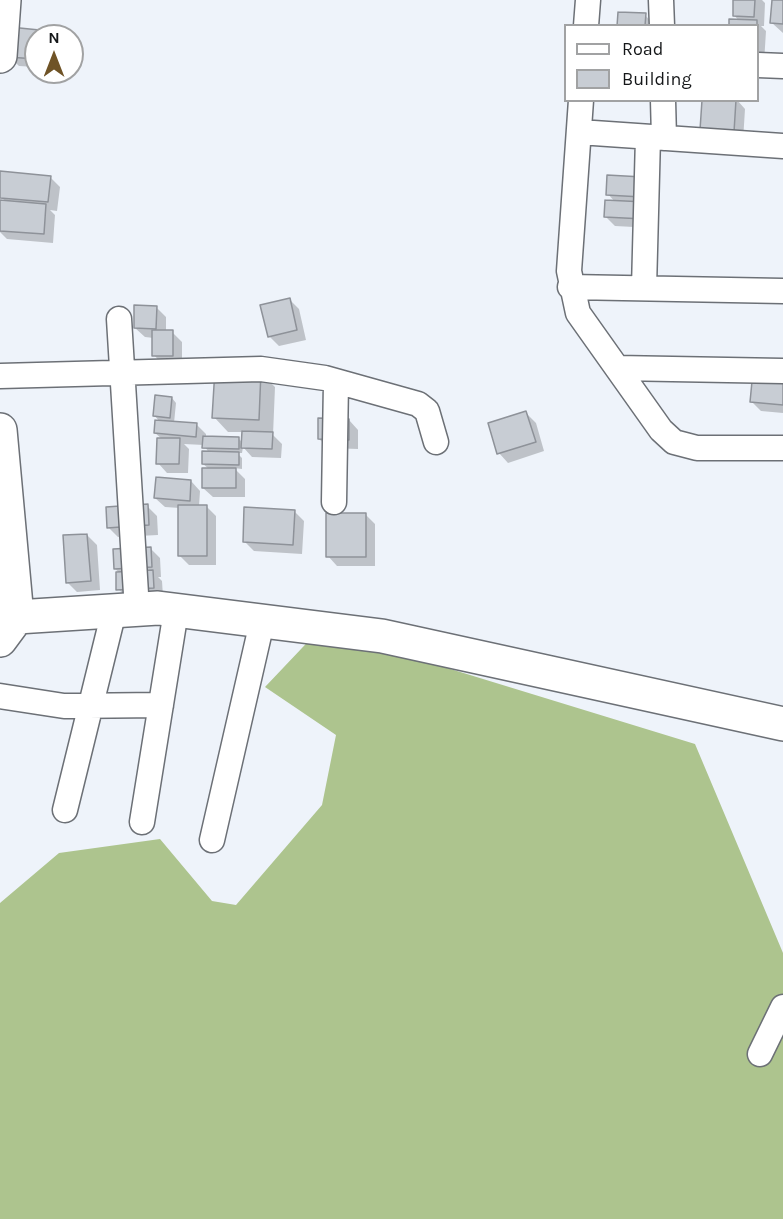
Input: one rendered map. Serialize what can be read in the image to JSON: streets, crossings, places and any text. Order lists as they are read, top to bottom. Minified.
{"legend":["Road","Building"],"north":"top"}
